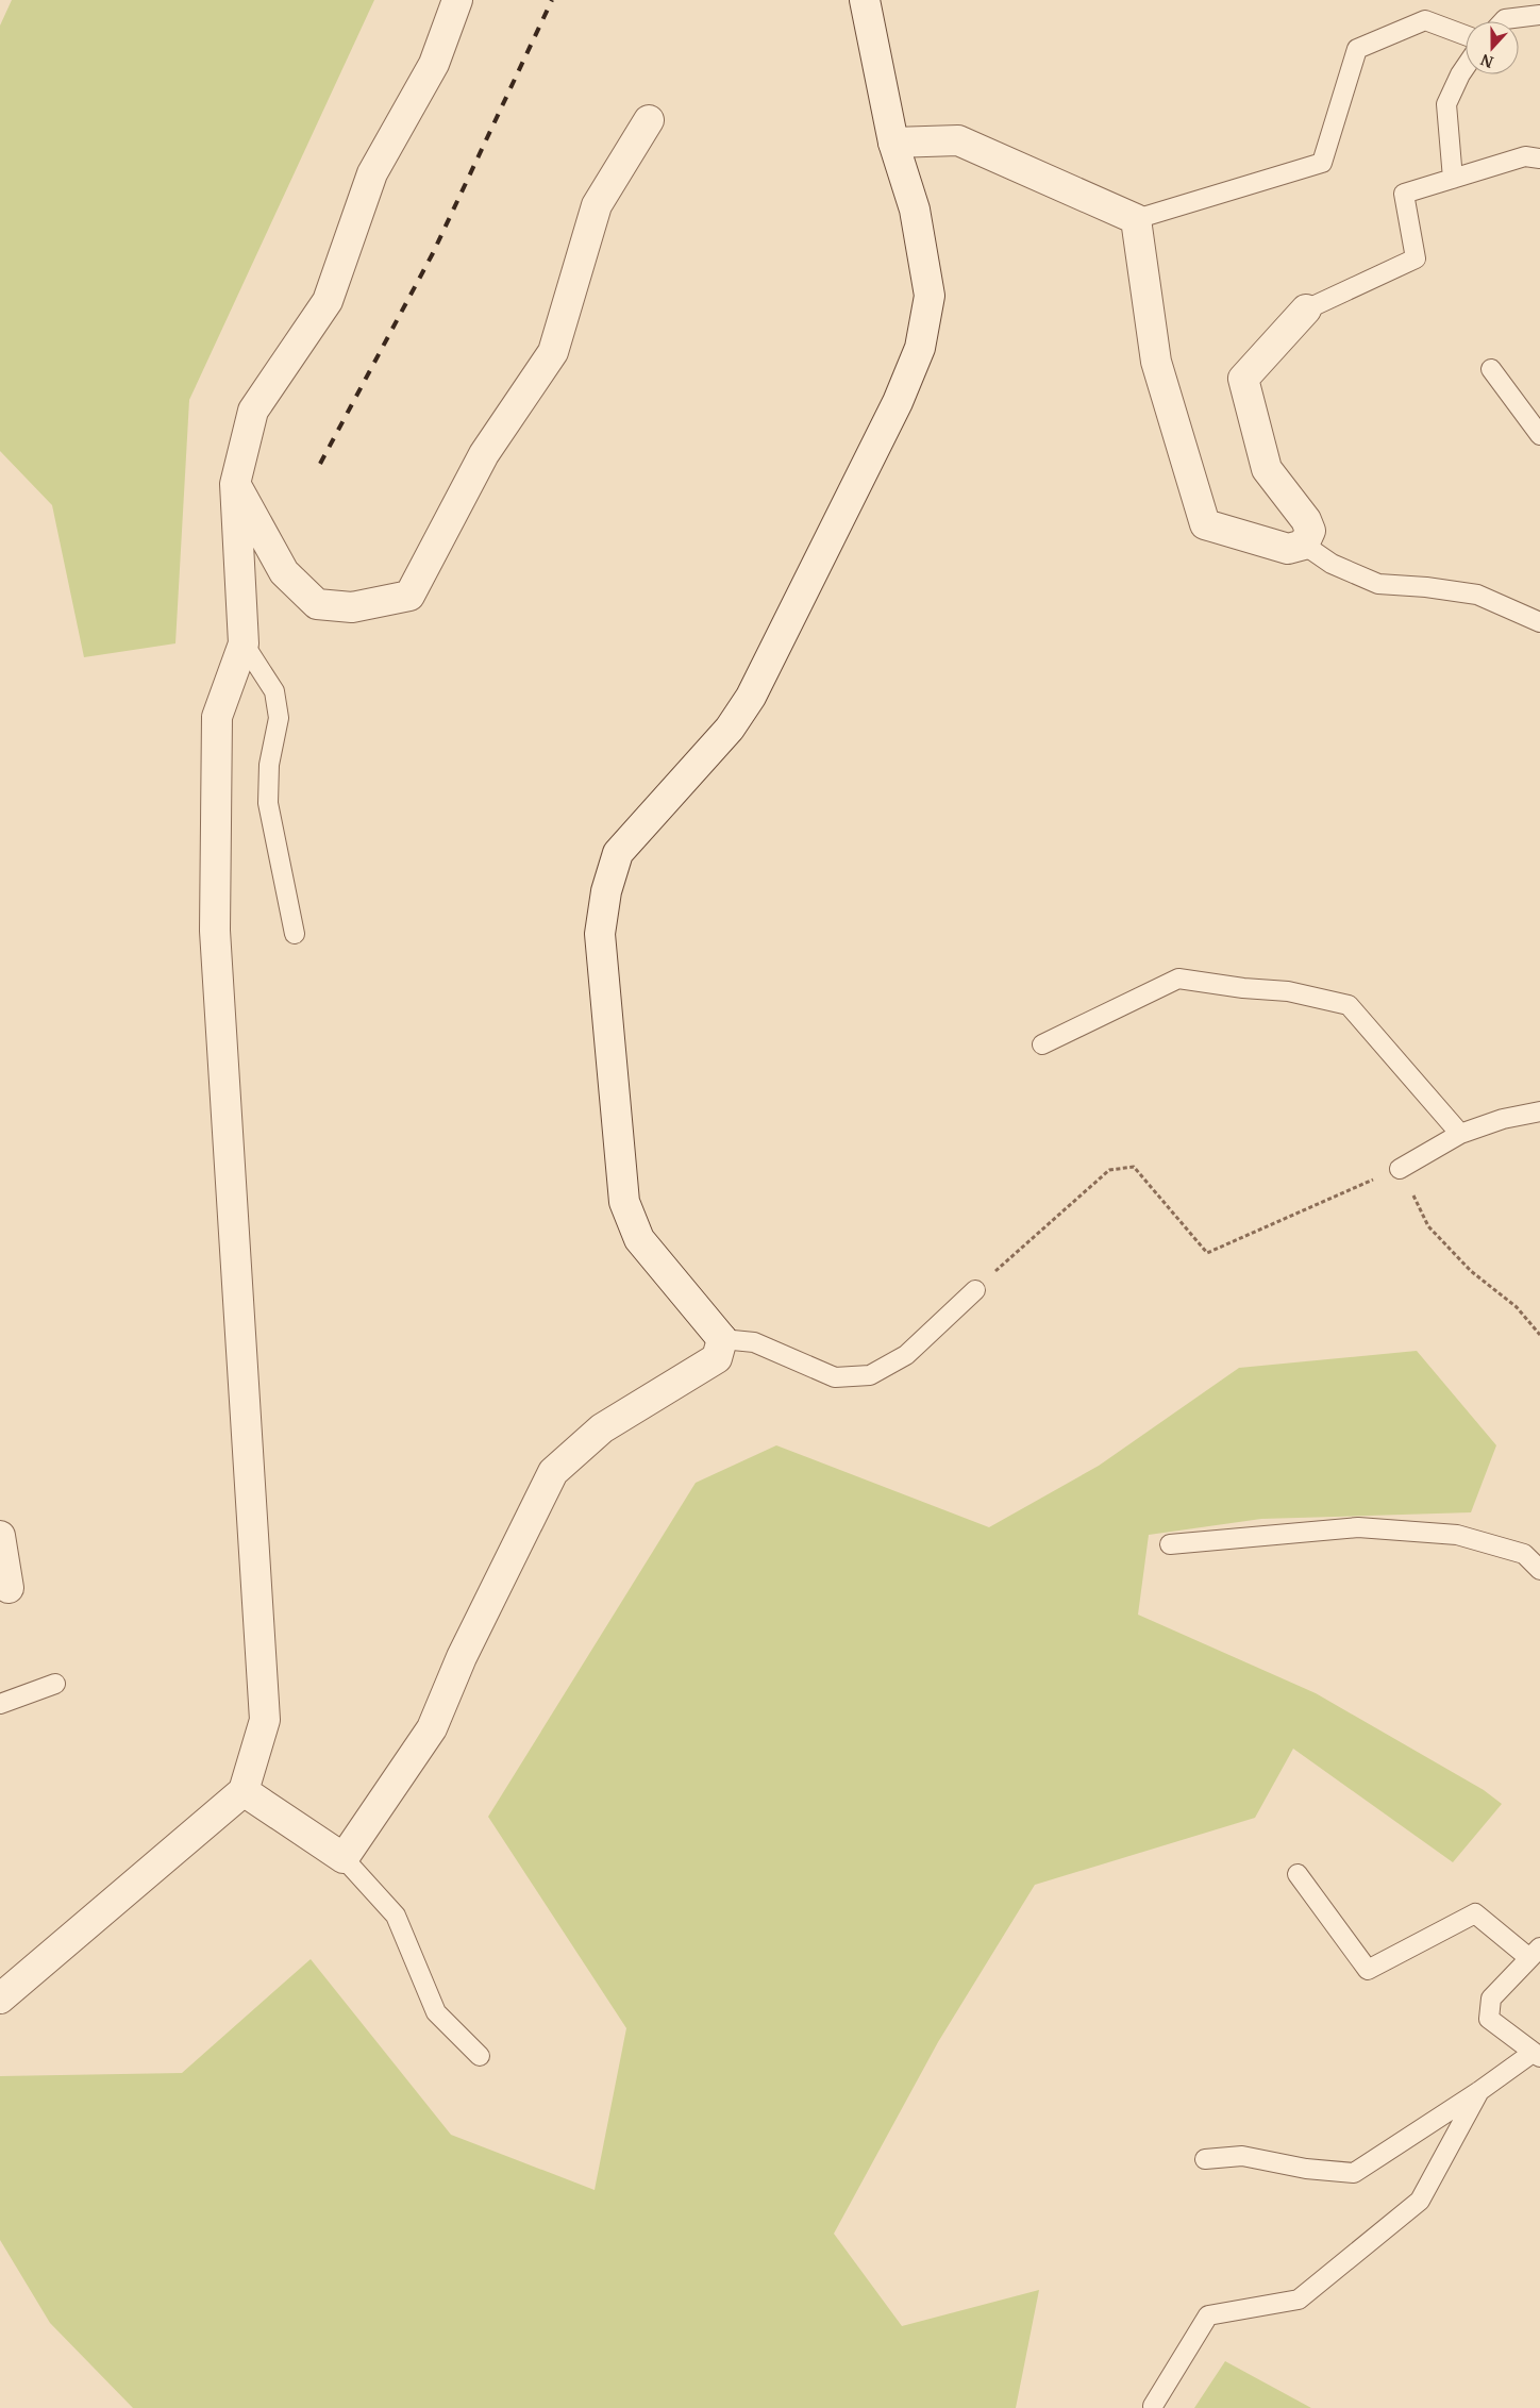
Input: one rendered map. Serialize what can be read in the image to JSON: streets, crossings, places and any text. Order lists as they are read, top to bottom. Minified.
{"north":"bottom"}
